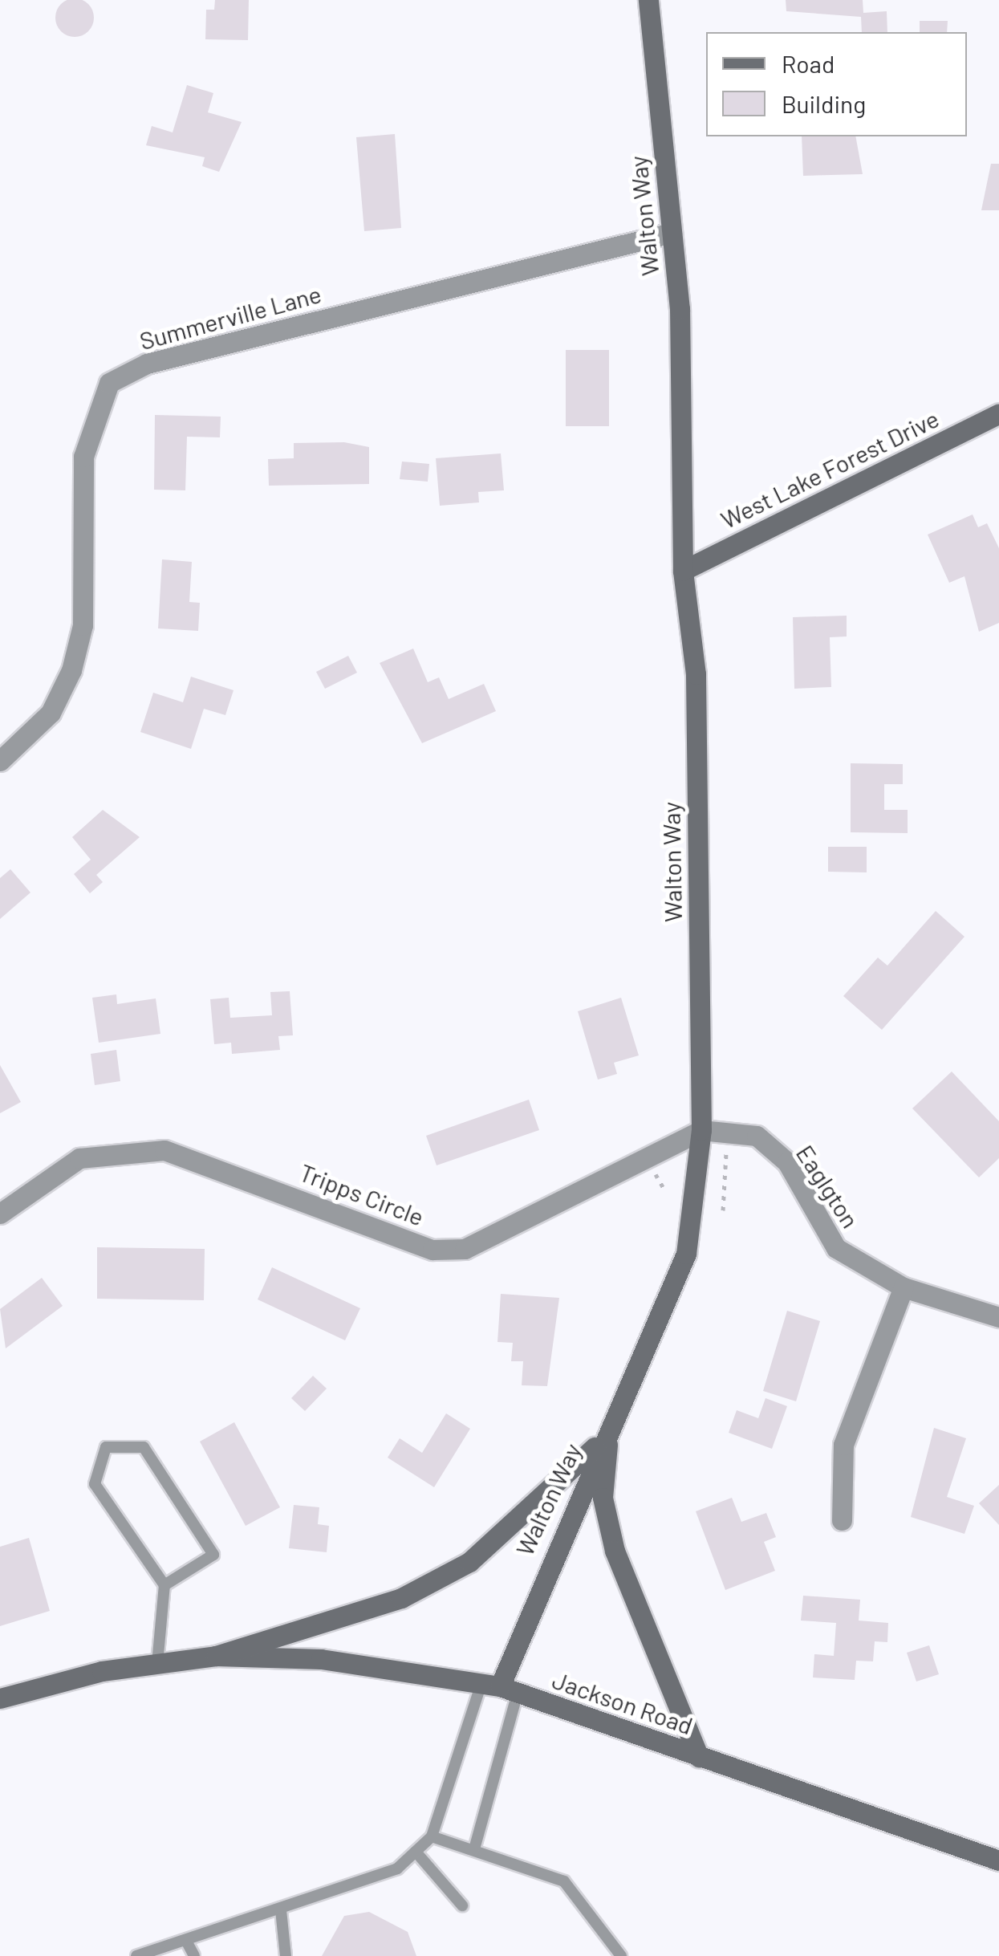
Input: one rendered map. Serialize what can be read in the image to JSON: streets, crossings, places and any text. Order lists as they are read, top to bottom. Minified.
{"streets":{"main road":["Walton Way","West Lake Forest Drive","Jackson Road"],"street":["Summerville Lane","Eaglgton","Tripps Circle"]},"crossings":[["Walton Way","Summerville Lane"],["Walton Way","West Lake Forest Drive"],["Walton Way","Eaglgton"],["Walton Way","Tripps Circle"],["Walton Way","Jackson Road"],["Eaglgton","Tripps Circle"]],"legend":["Road","Building"]}
